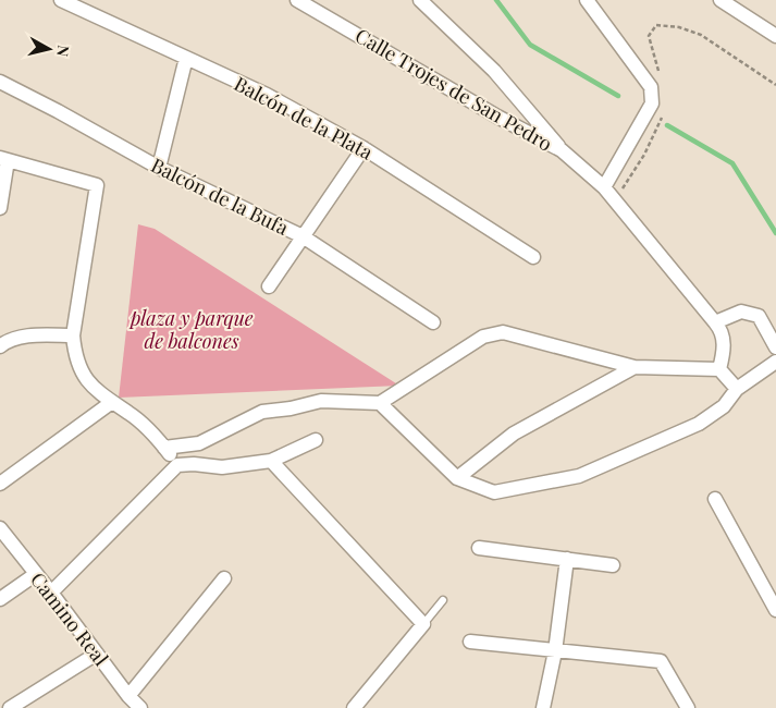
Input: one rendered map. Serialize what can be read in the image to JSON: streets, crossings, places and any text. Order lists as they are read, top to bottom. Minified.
{"streets":{"street":["Calle Trojes de San Pedro","Balcón de la Plata","Balcón de la Bufa","Camino Real"]},"parks":["plaza y parque de balcones"],"north":"right"}
